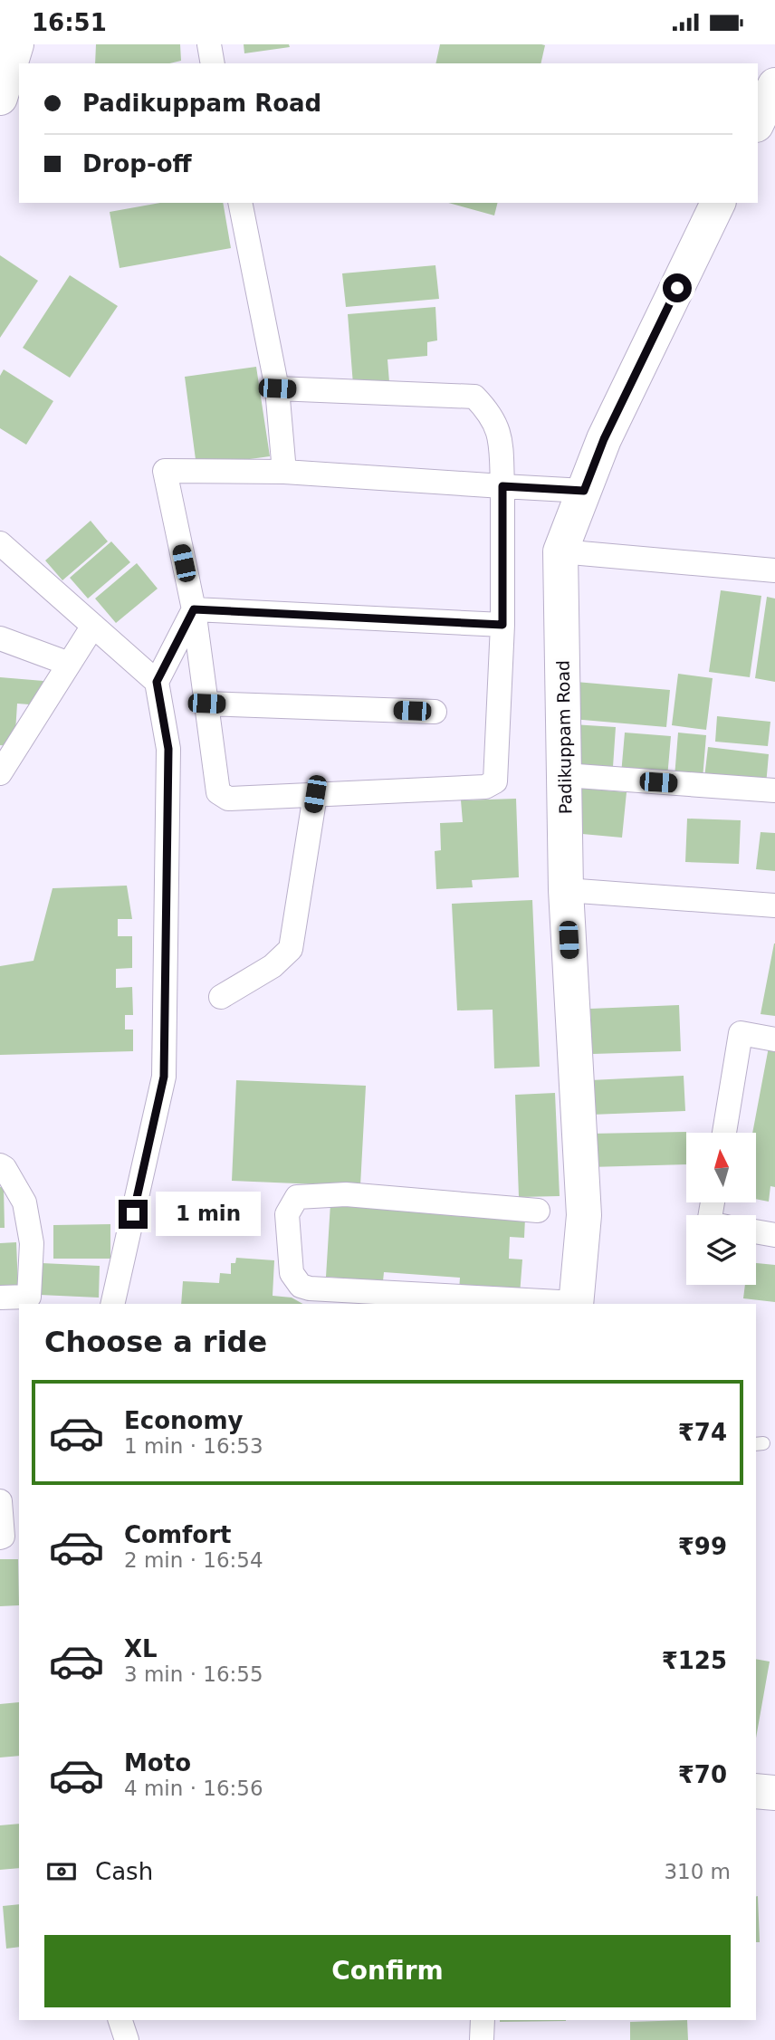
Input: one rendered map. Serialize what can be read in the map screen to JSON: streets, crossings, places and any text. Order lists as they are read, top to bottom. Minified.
{"streets":{"street":["Padikuppam Road"]},"north":"top","page":{"status":"16:51","banner":["Padikuppam Road","Drop-off"],"bubble":"1 min","heading":"Choose a ride","list":[{"name":"Economy","note":"1 min · 16:53","value":"₹74"},{"name":"Comfort","note":"2 min · 16:54","value":"₹99"},{"name":"XL","note":"3 min · 16:55","value":"₹125"},{"name":"Moto","note":"4 min · 16:56","value":"₹70"}],"pay":["Cash","310 m"],"buttons":"Confirm"}}
